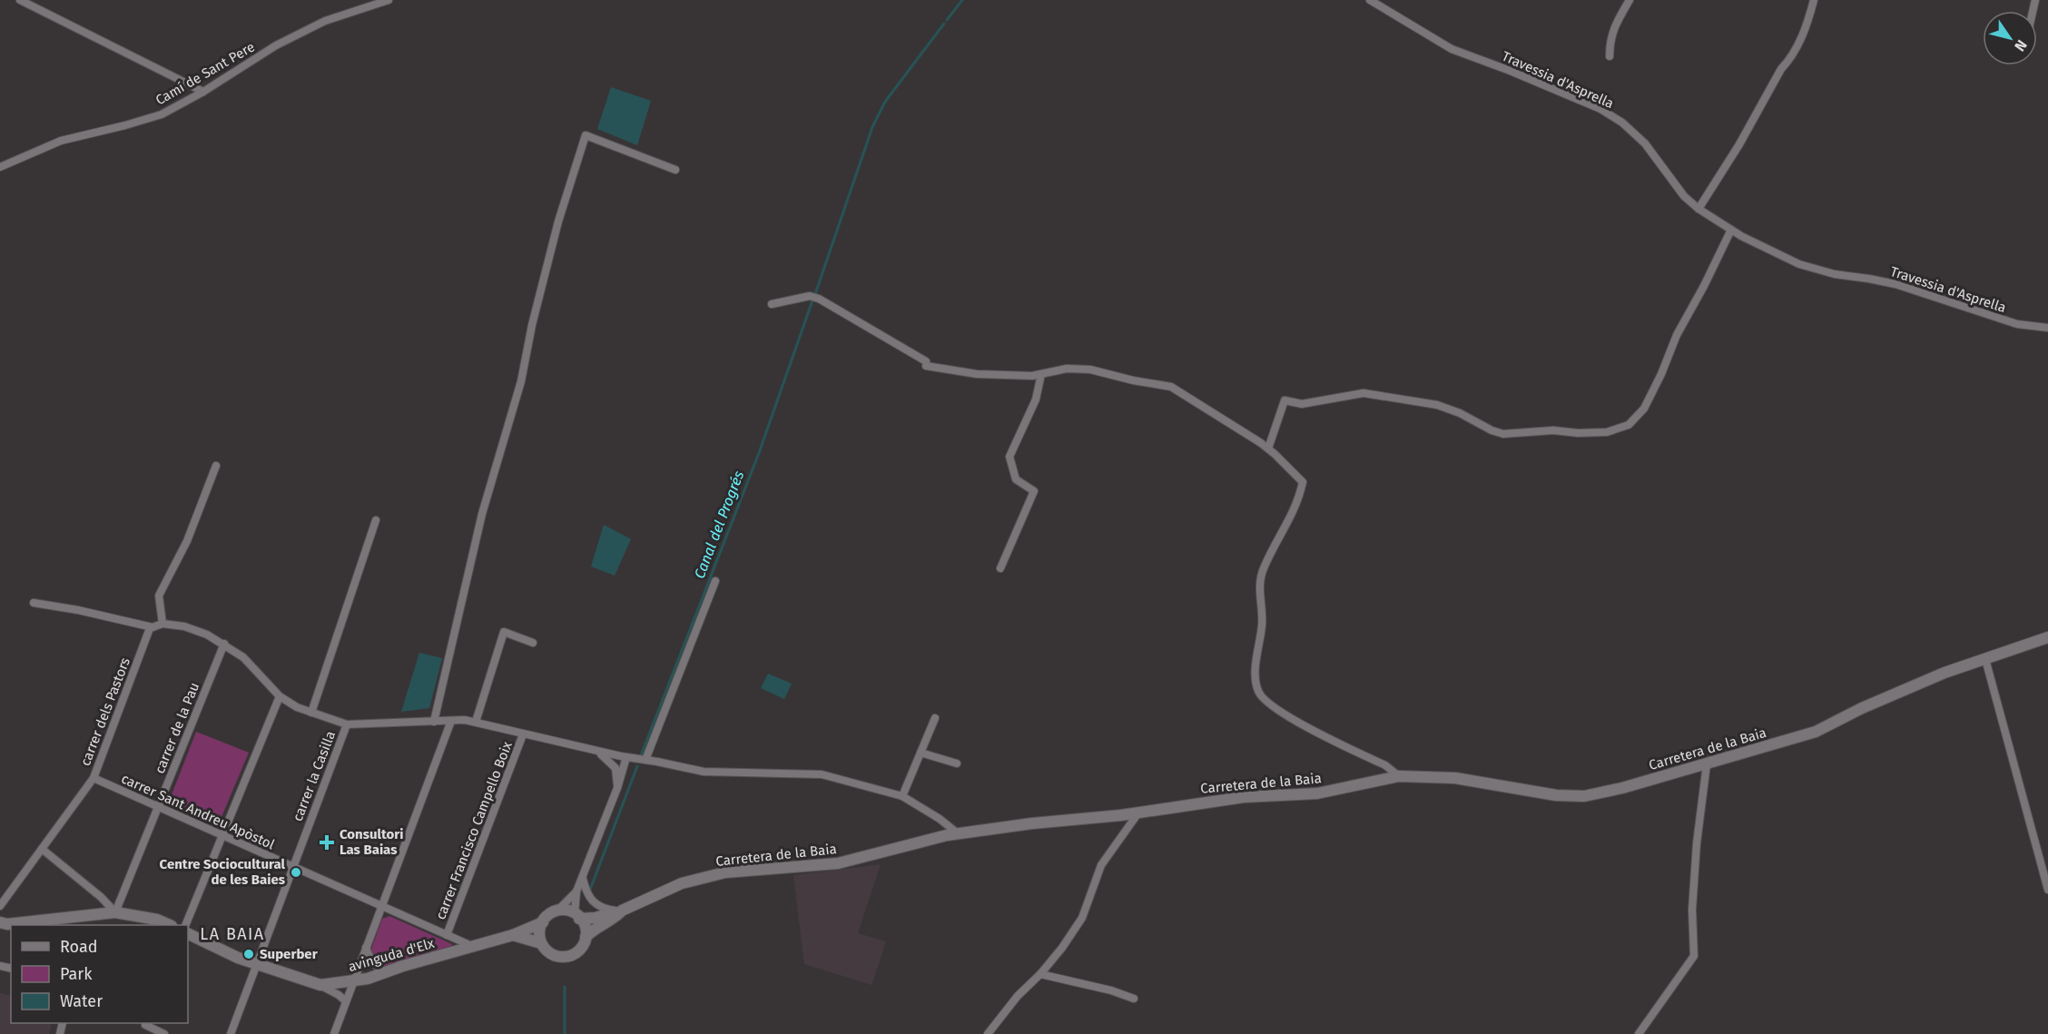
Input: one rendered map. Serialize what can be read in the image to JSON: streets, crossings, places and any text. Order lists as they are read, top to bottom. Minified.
{"streets":{"main road":["Carretera de la Baia","avinguda d'Elx"],"street":["Camí de Sant Pere","Travessia d'Asprella","carrer dels Pastors","carrer de la Pau","carrer la Casilla","carrer Sant Andreu Apòstol","carrer Francisco Campello Boix"]},"crossings":[["carrer dels Pastors","carrer Sant Andreu Apòstol"],["carrer de la Pau","carrer Sant Andreu Apòstol"],["Carretera de la Baia","avinguda d'Elx"],["carrer la Casilla","carrer Sant Andreu Apòstol"],["carrer la Casilla","avinguda d'Elx"],["carrer Sant Andreu Apòstol","carrer Francisco Campello Boix"],["carrer Sant Andreu Apòstol","avinguda d'Elx"]],"districts":["LA BAIA"],"water":["Canal del Progrés"],"places":{"health":["Consultori Las Baias"],"other":["Centre Sociocultural de les Baies","Superber"]},"legend":["Road","Park","Water"],"north":"bottom right"}
